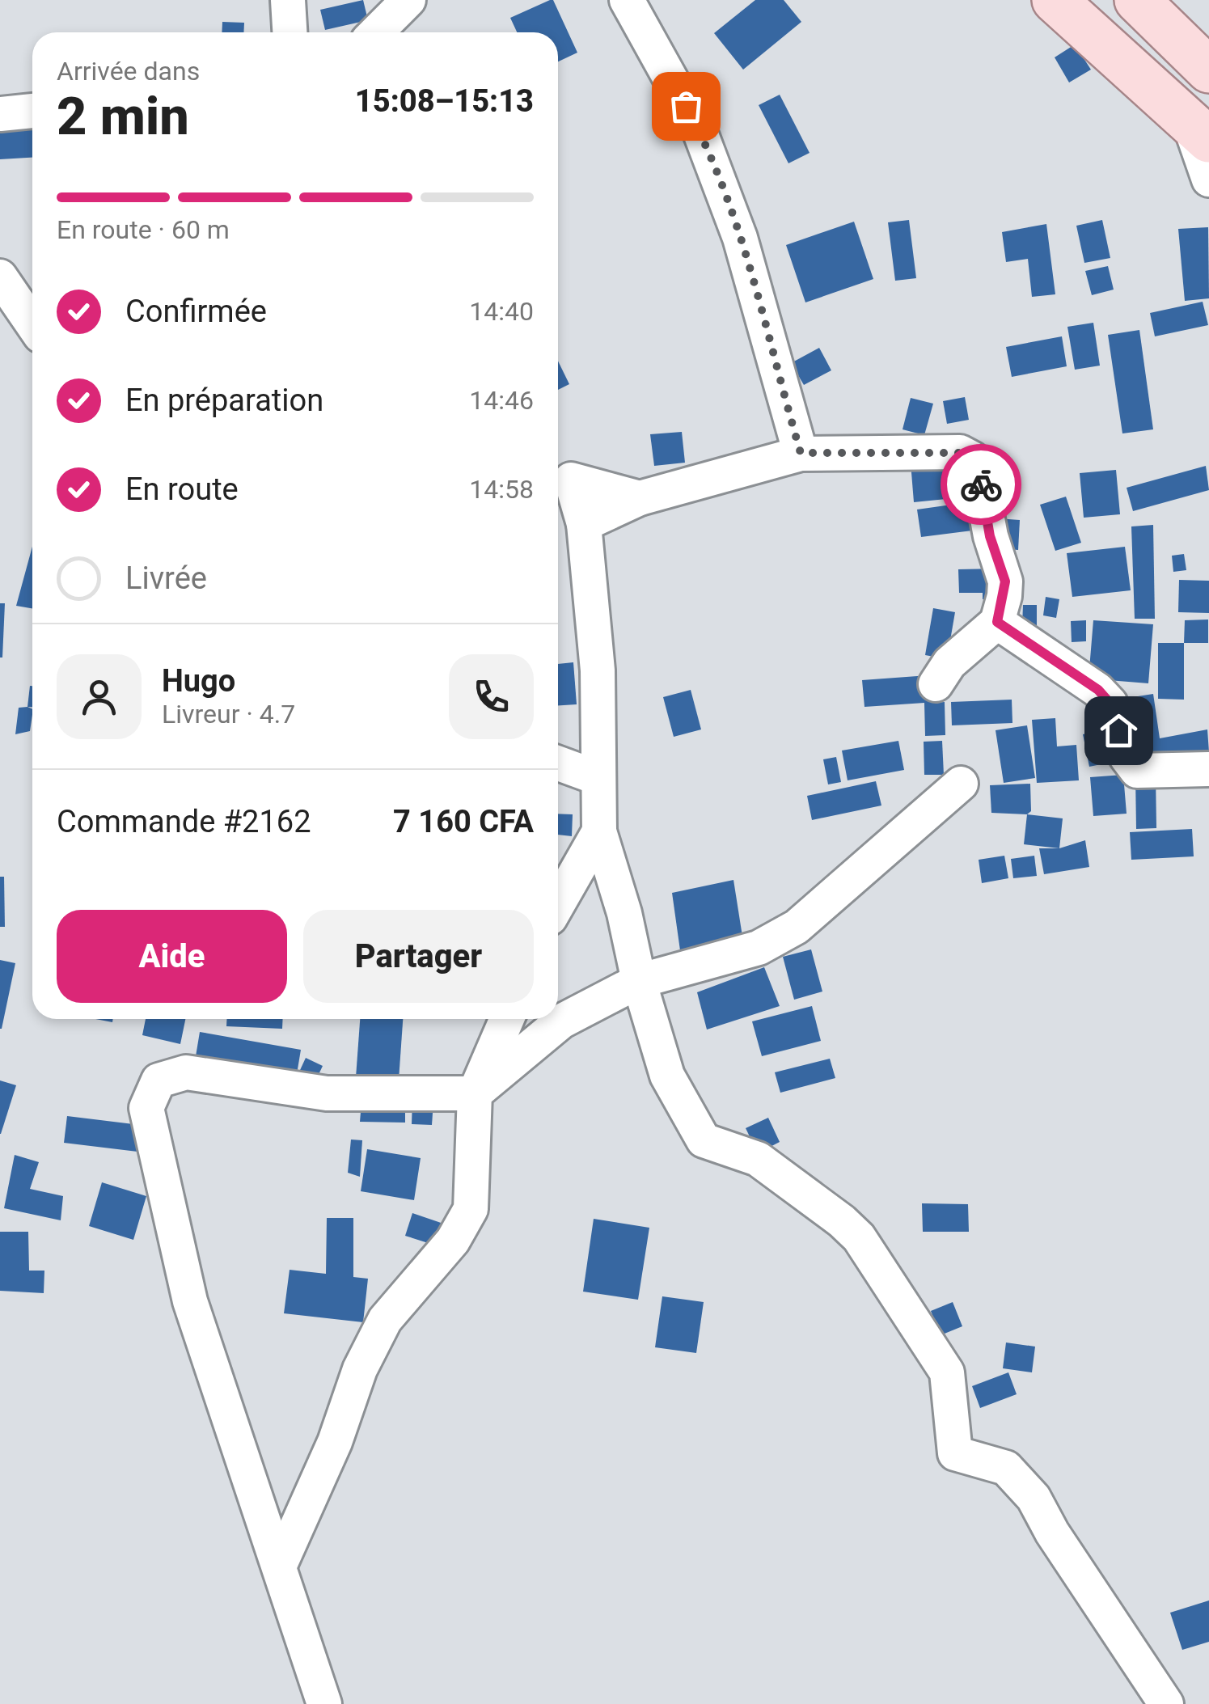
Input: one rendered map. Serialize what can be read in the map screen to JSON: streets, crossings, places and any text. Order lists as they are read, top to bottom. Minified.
{"page":{"heading":["2 min","Arrivée dans","15:08–15:13"],"panel":["Hugo","Livreur · 4.7","Commande #2162","7 160 CFA"],"bar":"En route · 60 m","list":[["Confirmée","14:40"],["En préparation","14:46"],["En route","14:58"],"Livrée"],"buttons":["Aide","Partager"]}}
